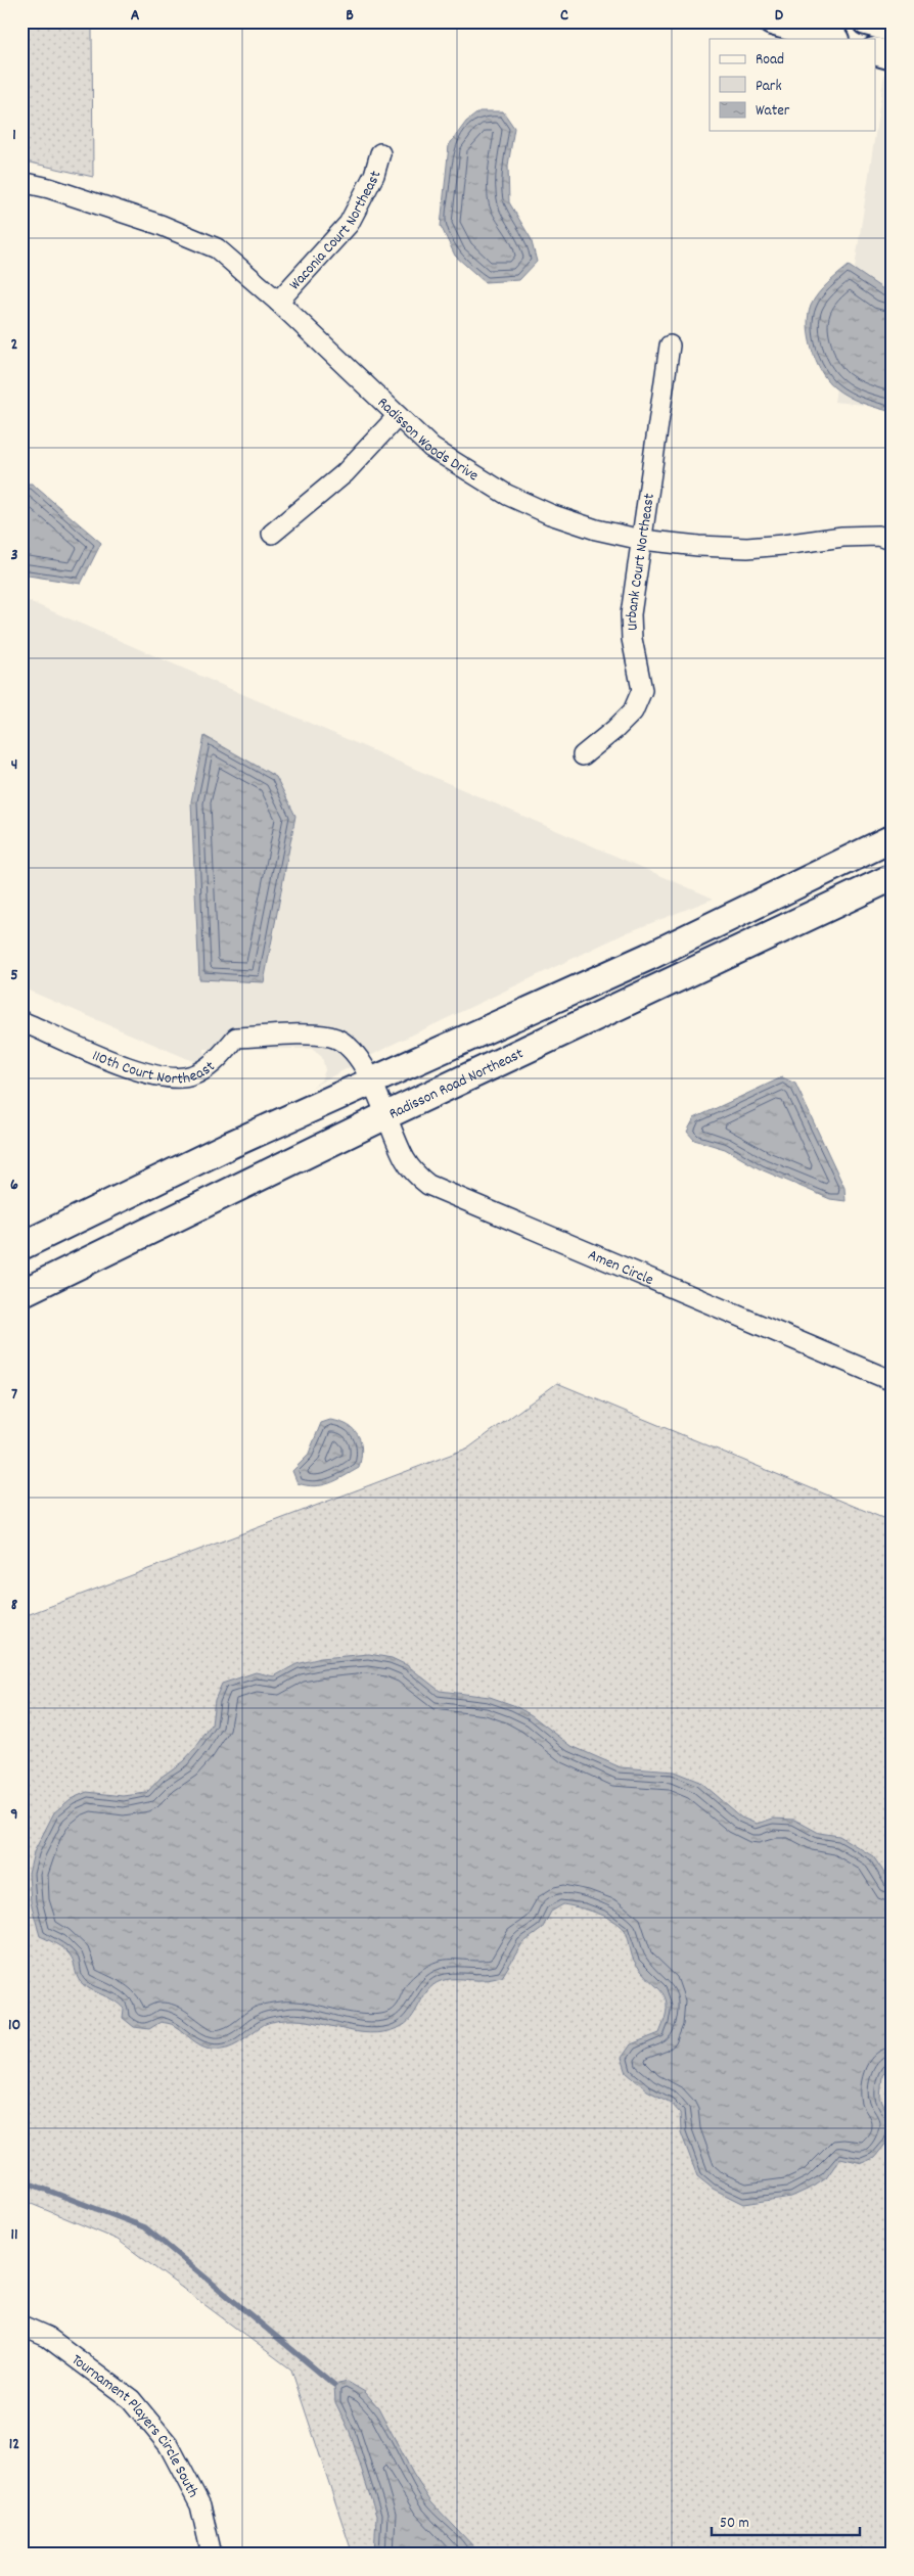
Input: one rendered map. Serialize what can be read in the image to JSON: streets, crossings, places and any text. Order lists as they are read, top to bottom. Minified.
{"streets":{"main road":["Radisson Road Northeast"],"street":["Waconia Court Northeast","Radisson Woods Drive","Urbank Court Northeast","110th Court Northeast","Amen Circle","Tournament Players Circle South"]},"crossings":[["Waconia Court Northeast","Radisson Woods Drive"],["Radisson Woods Drive","Urbank Court Northeast"],["110th Court Northeast","Radisson Road Northeast"],["110th Court Northeast","Amen Circle"],["Radisson Road Northeast","Amen Circle"]],"legend":["Road","Park","Water"],"scale_bar":"50 m","grid":{"columns":["A","B","C","D"],"rows":["1","2","3","4","5","6","7","8","9","10","11","12"]}}
